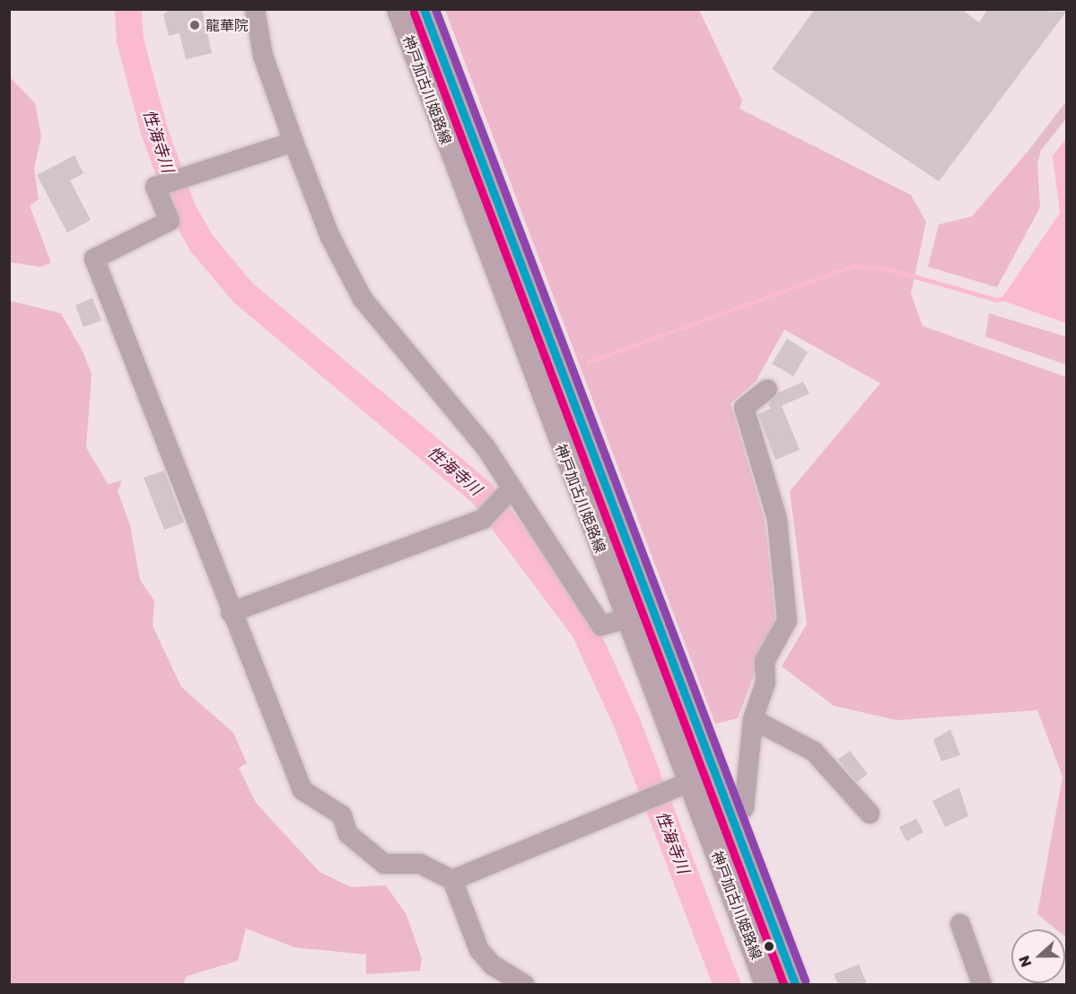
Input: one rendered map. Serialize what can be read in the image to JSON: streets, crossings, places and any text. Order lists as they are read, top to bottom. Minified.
{"streets":{"main road":["神戸加古川姫路線"]},"water":["性海寺川"],"places":["龍華院"],"north":"left"}
